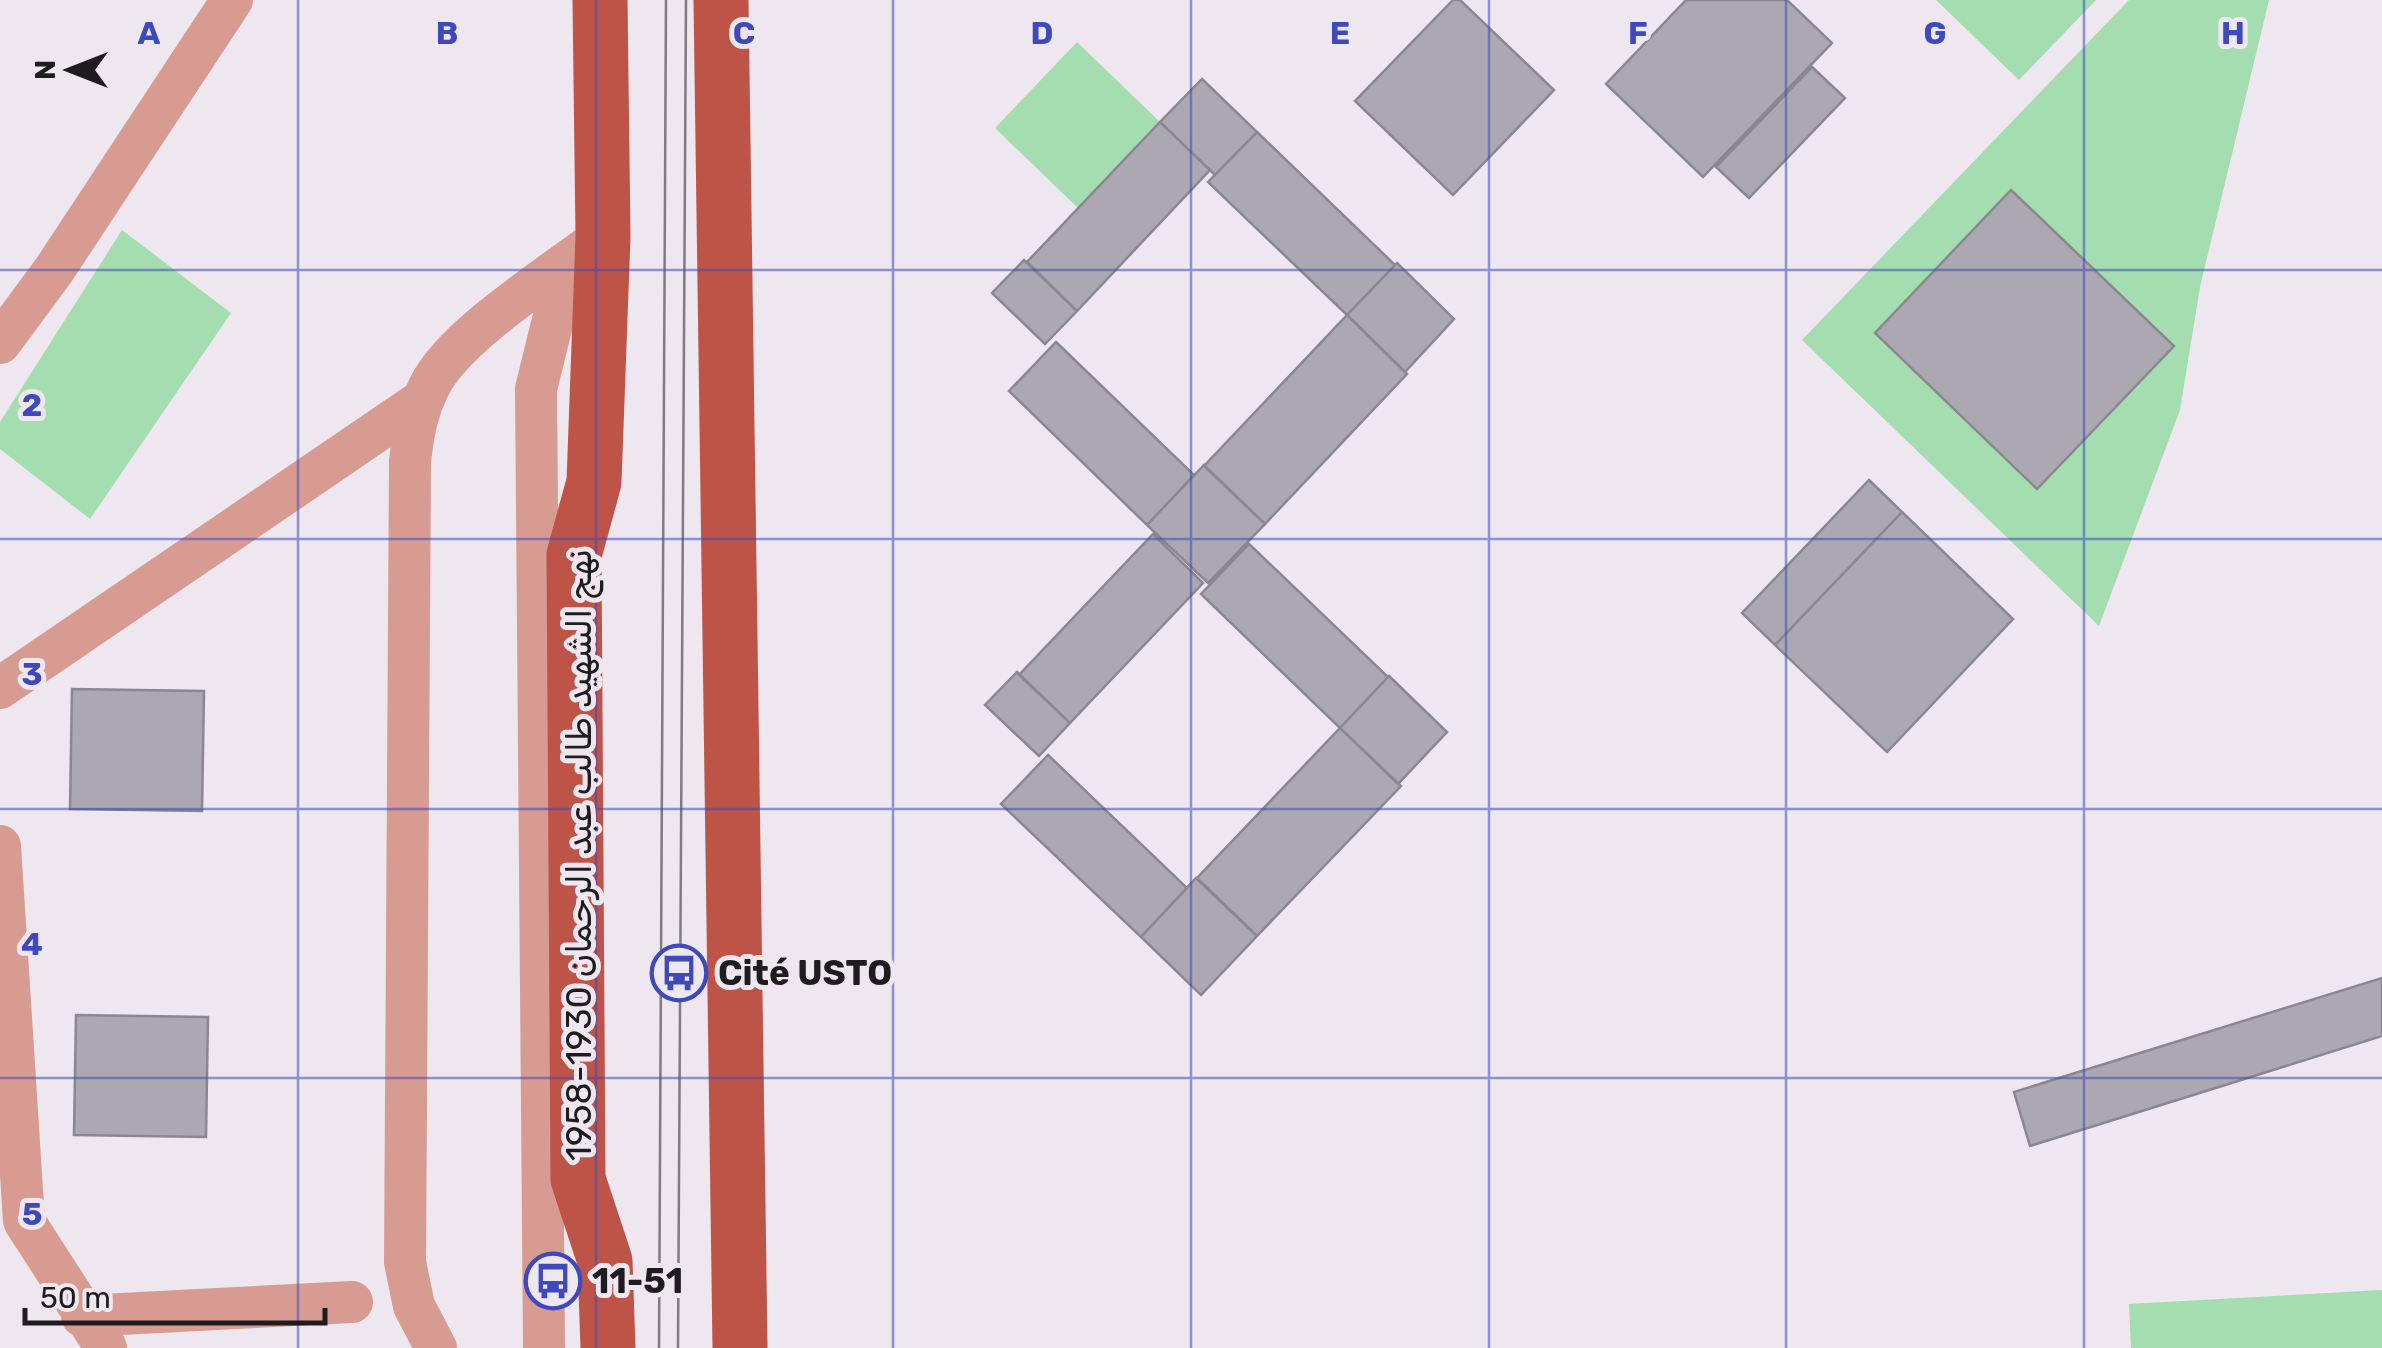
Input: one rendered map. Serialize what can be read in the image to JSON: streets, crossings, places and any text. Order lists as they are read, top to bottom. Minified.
{"streets":{"main road":["نهج الشهيد طالب عبد الرحمان 1930-1958"]},"places":{"bus stop":["Cité USTO","11-51"]},"scale_bar":"50 m","north":"left","grid":{"columns":["A","B","C","D","E","F","G","H"],"rows":["2","3","4","5"]}}
